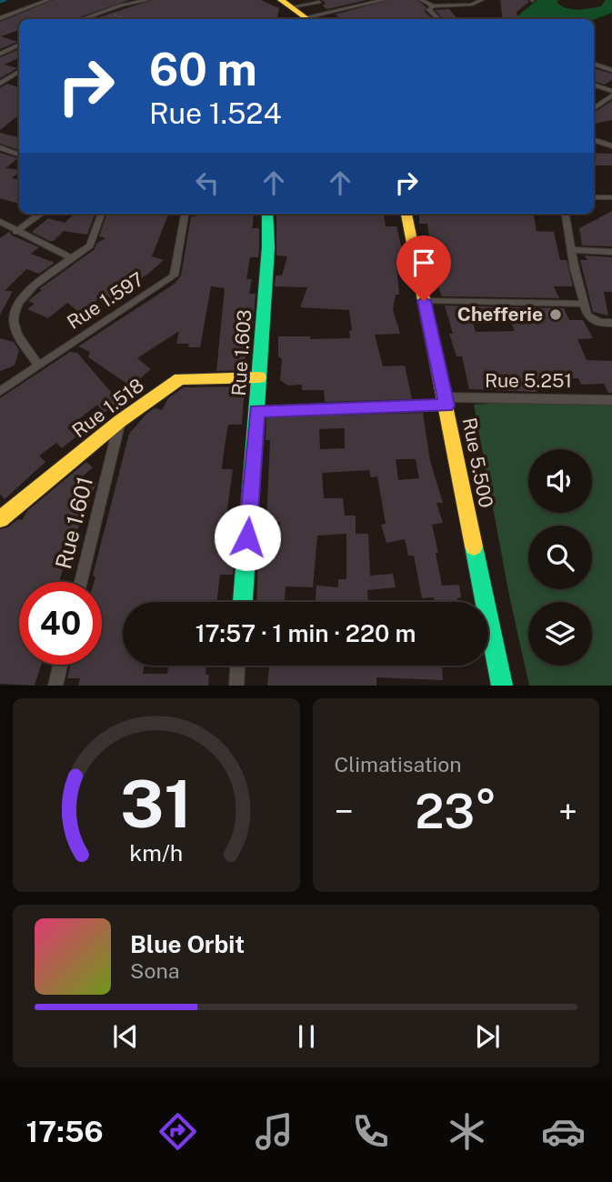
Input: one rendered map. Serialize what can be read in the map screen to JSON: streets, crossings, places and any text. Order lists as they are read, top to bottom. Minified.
{"streets":{"street":["Rue 1.597","Rue 1.603","Rue 5.251","Rue 1.518","Rue 5.500","Rue 1.601"]},"crossings":[["Rue 1.603","Rue 5.251"],["Rue 1.603","Rue 1.518"],["Rue 5.251","Rue 5.500"],["Rue 1.518","Rue 1.601"]],"places":["Chefferie"],"page":{"turn":["60 m","Rue 1.524"],"limit":"40","trip":"17:57 · 1 min · 220 m","tile":"Climatisation","heat":["−","23°","+"],"song":["Blue Orbit","Sona"],"tabs":"17:56","gauge":["31","km/h"]}}
